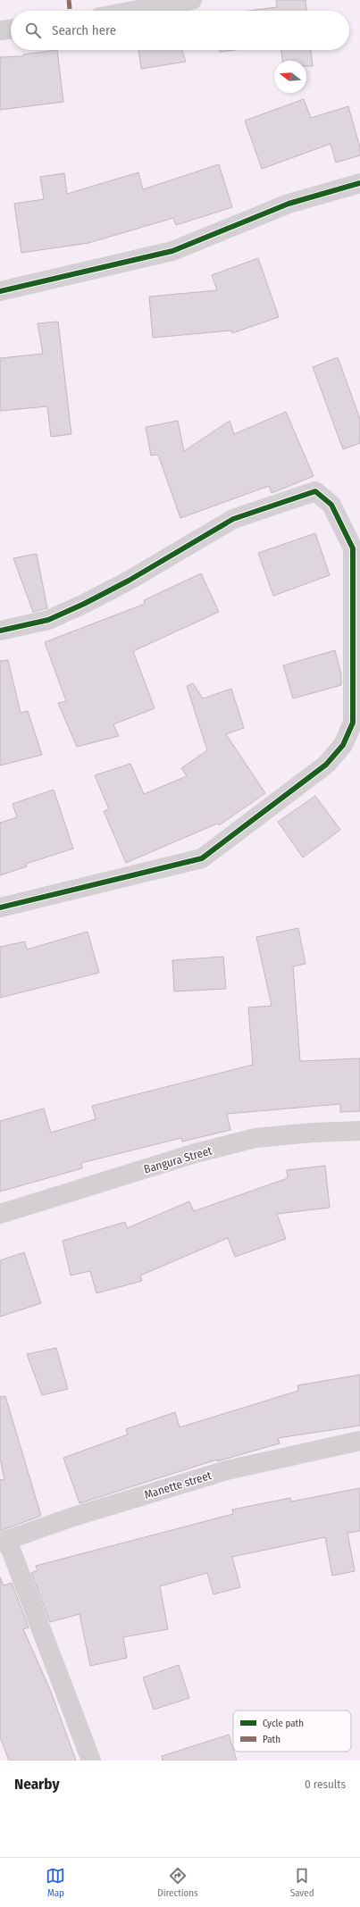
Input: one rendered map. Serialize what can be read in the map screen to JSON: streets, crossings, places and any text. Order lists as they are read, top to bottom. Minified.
{"streets":{"street":["Bangura Street","Manette street"]},"legend":["Cycle path","Path"],"north":"left","page":{"search":"Search here","heading":["Nearby","0 results"],"nav":["Map","Directions","Saved"]}}
